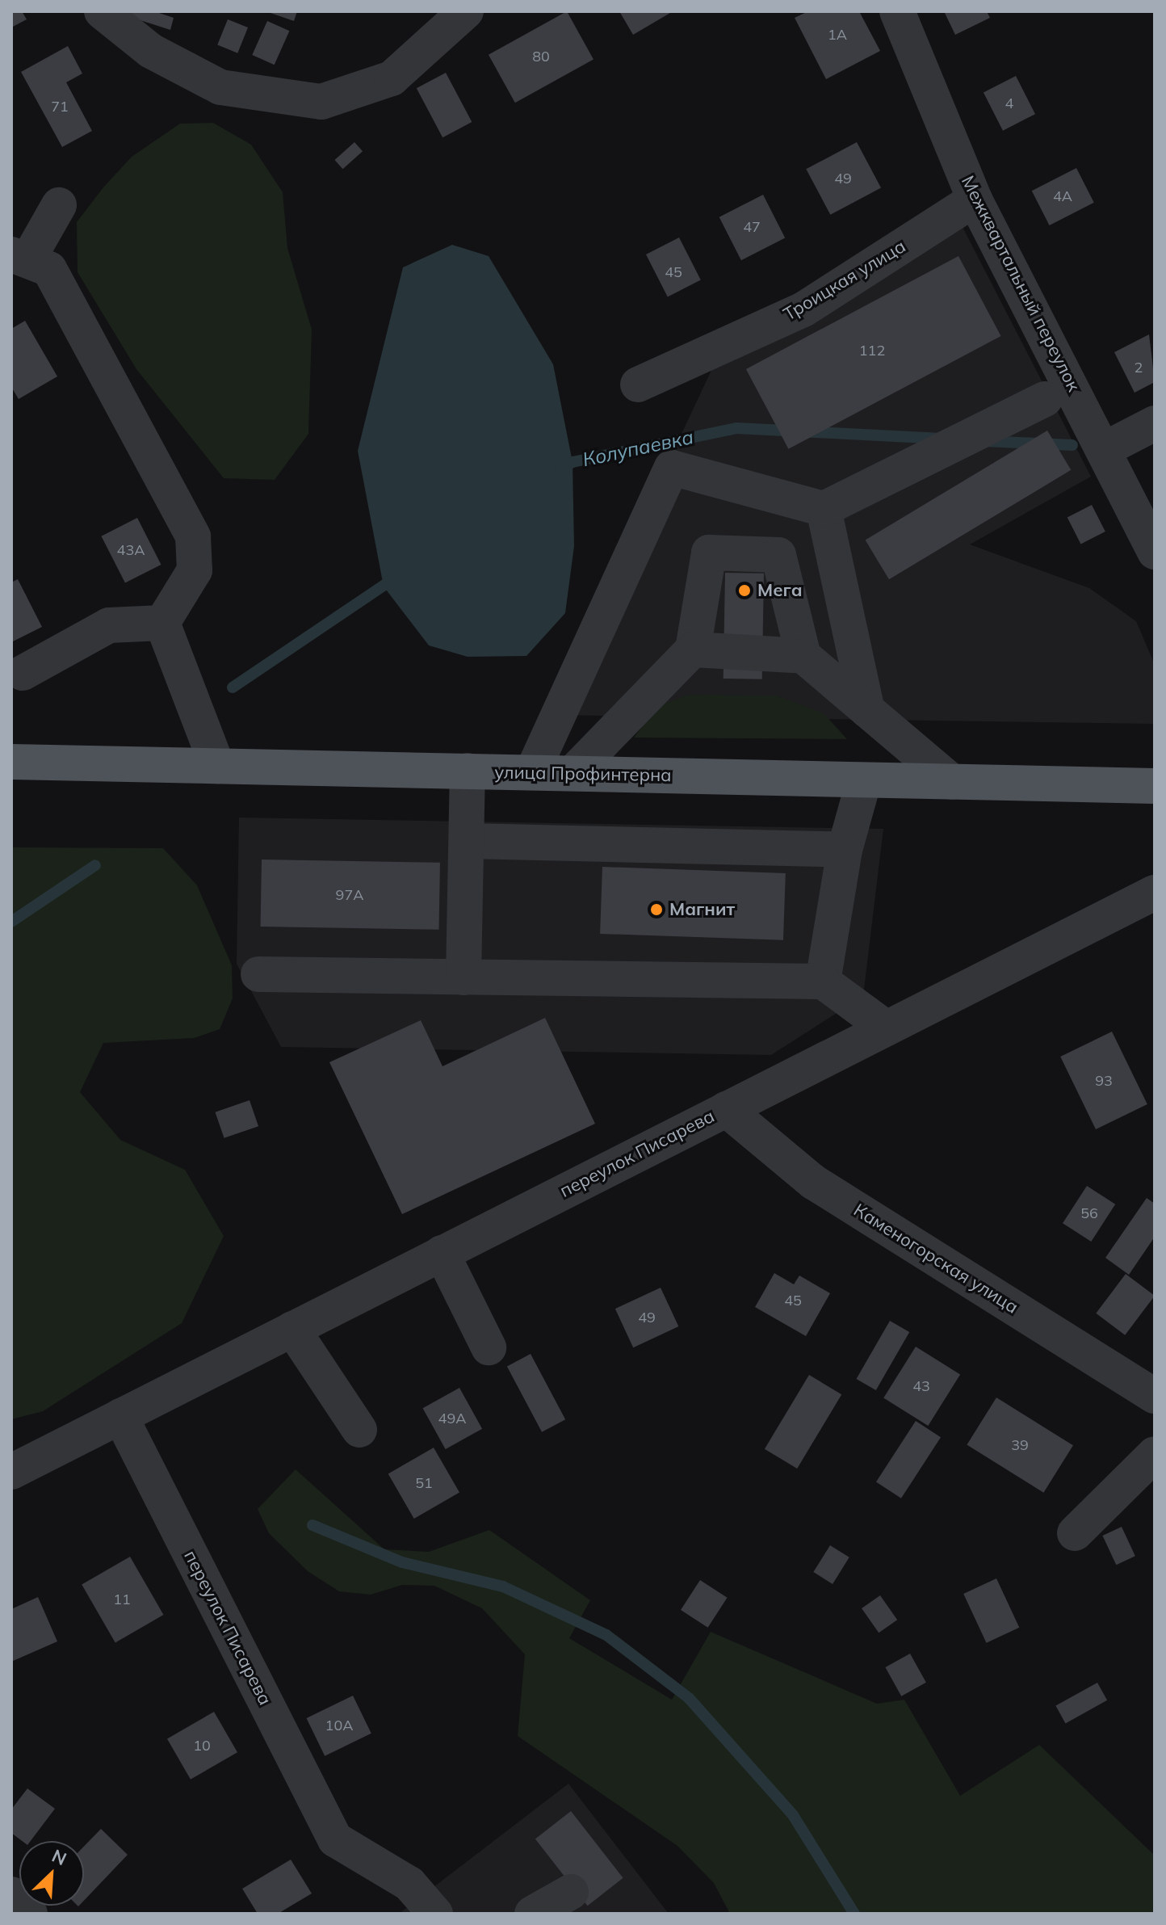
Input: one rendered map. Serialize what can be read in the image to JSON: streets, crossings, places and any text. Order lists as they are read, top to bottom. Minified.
{"streets":{"main road":["улица Профинтерна"],"street":["Троицкая улица","Межквартальный переулок","переулок Писарева","Каменогорская улица"]},"crossings":[["Троицкая улица","Межквартальный переулок"],["переулок Писарева","Каменогорская улица"]],"water":["Колупаевка"],"places":["Мега","Магнит"],"house_numbers":["1А","80","4","71","49","4А","47","45","112","2","43А","97А","93","56","45","49","43","49А","39","51","11","10А","10"],"north":"top right"}
